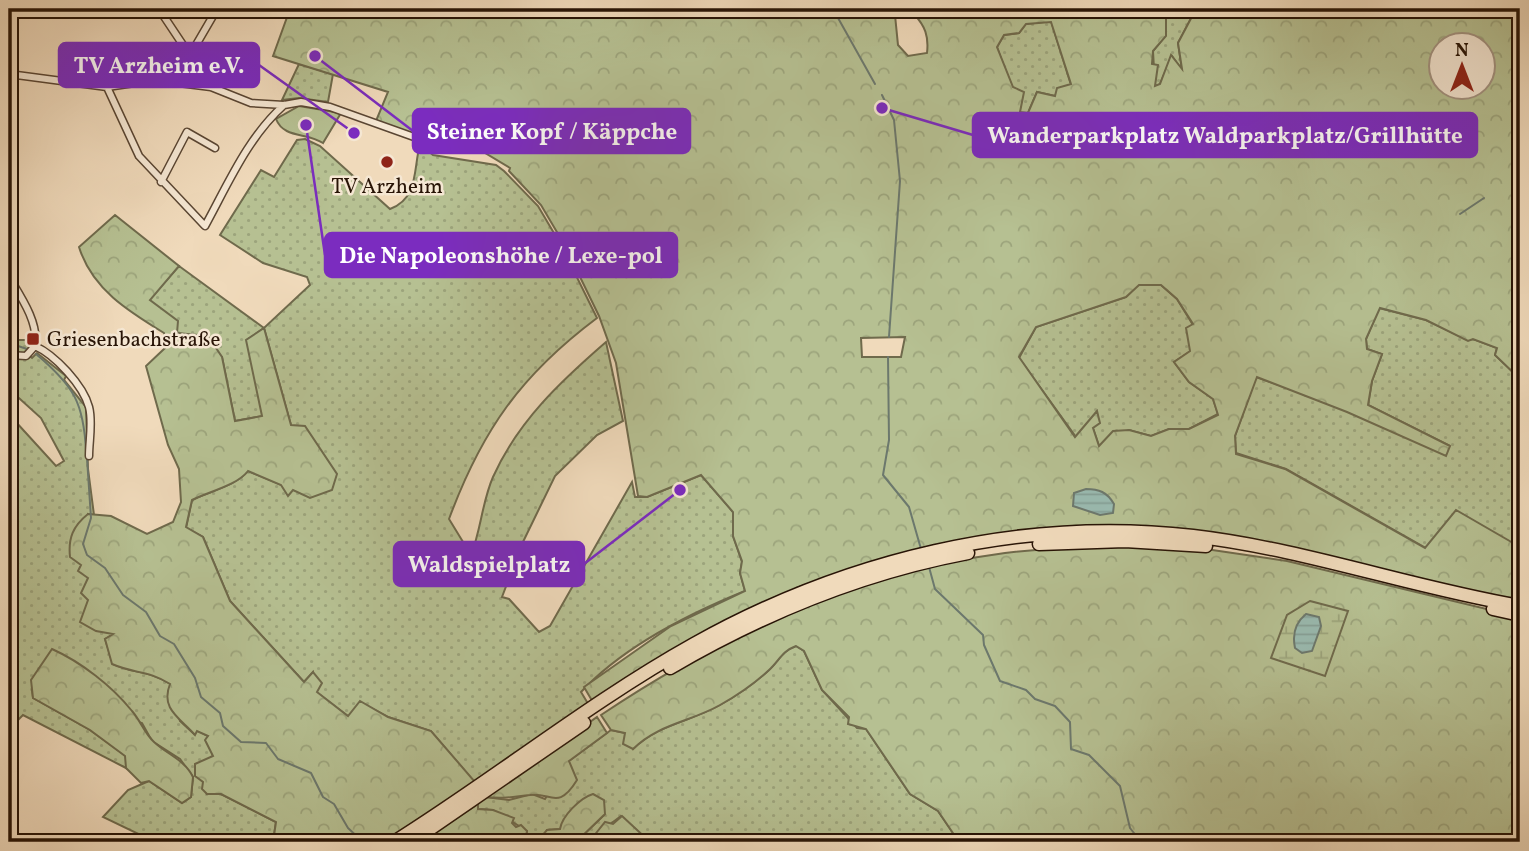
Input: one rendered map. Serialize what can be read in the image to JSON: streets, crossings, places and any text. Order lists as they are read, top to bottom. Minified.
{"places":{"other":["Steiner Kopf / Käppche","Wanderparkplatz Waldparkplatz/Grillhütte","Die Napoleonshöhe / Lexe-pol","TV Arzheim e.V.","TV Arzheim","Waldspielplatz"],"transit":["Griesenbachstraße"]},"north":"top"}
